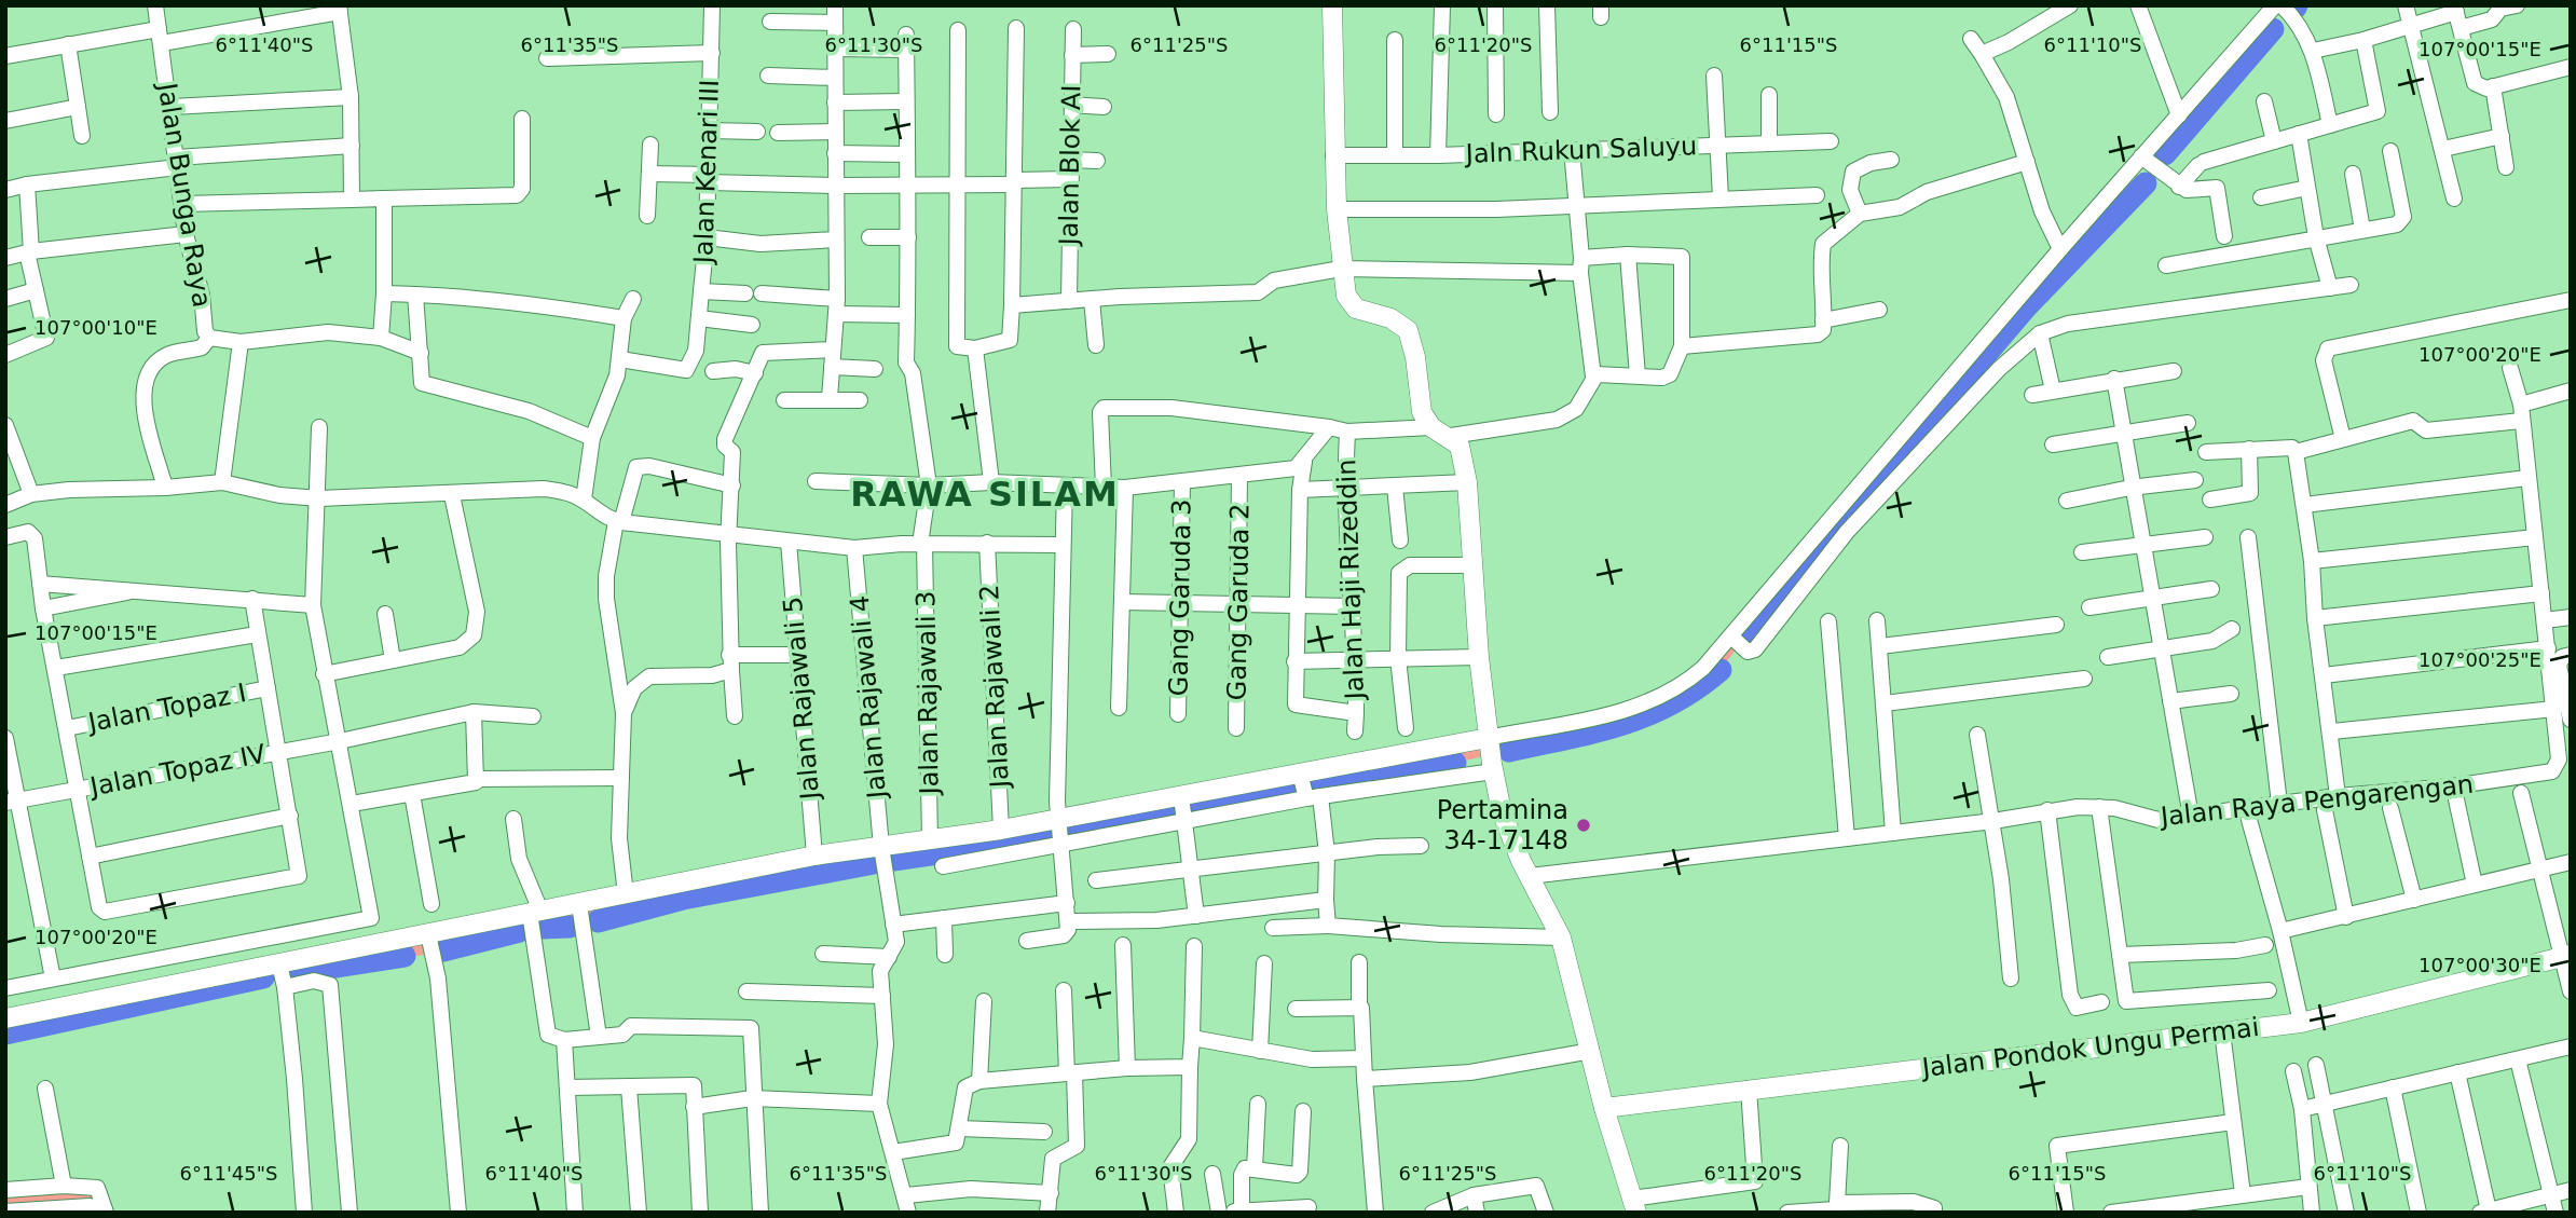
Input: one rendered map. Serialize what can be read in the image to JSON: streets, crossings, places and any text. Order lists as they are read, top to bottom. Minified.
{"streets":{"street":["Jaln Rukun Saluyu","Jalan Blok AI","Jalan Kenari III","Jalan Bunga Raya","Jalan Haji Rizeddin","Gang Garuda 3","Gang Garuda 2","Jalan Rajawali 2","Jalan Rajawali 3","Jalan Rajawali 4","Jalan Rajawali 5","Jalan Topaz I","Jalan Topaz IV","Jalan Raya Pengarengan","Jalan Pondok Ungu Permai"]},"crossings":[["Jalan Kenari III","Jalan Rajawali 3"],["Jalan Topaz I","Jalan Topaz IV"]],"districts":["RAWA SILAM"],"places":["Pertamina 34-17148"],"coordinates":["6°11'15\"S","6°11'40\"S","6°11'35\"S","6°11'30\"S","6°11'25\"S","6°11'20\"S","6°11'10\"S","107°00'15\"E","107°00'10\"E","107°00'20\"E","107°00'25\"E","107°00'30\"E","6°11'45\"S"]}
